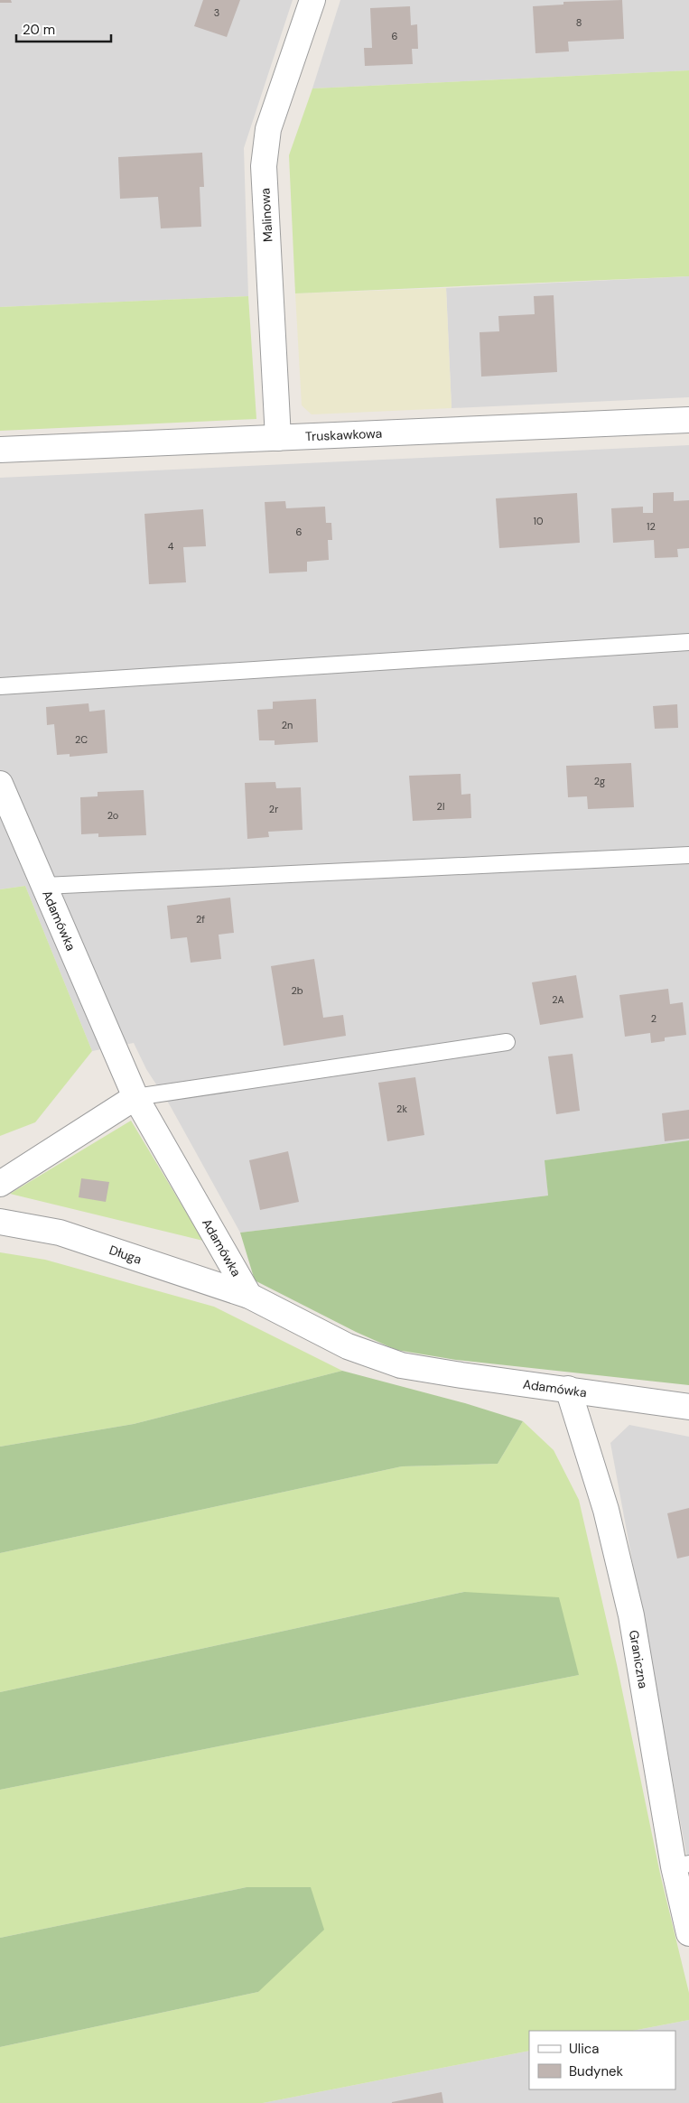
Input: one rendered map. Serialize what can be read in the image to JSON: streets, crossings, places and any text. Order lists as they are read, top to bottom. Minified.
{"streets":{"street":["Malinowa","Truskawkowa","Adamówka","Długa","Graniczna"]},"crossings":[["Malinowa","Truskawkowa"],["Adamówka","Długa"],["Adamówka","Graniczna"]],"house_numbers":["3","8","6","10","12","6","4","2n","2C","2g","2l","2r","2o","2f","2b","2A","2","2k"],"legend":["Ulica","Budynek"],"scale_bar":"20 m"}
